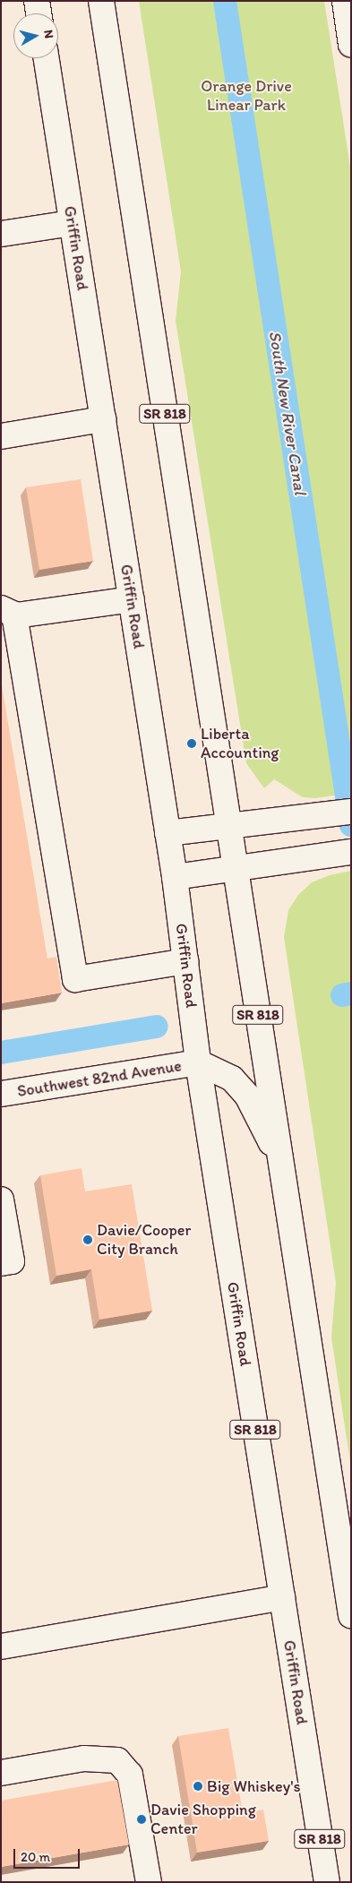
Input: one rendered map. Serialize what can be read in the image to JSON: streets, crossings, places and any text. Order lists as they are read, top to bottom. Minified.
{"streets":{"main road":["Griffin Road","SR 818","Southwest 82nd Avenue"]},"crossings":[["Griffin Road","Southwest 82nd Avenue"]],"water":["South New River Canal"],"parks":["Orange Drive Linear Park"],"places":["Liberta Accounting","Davie/Cooper City Branch","Big Whiskey's","Davie Shopping Center"],"scale_bar":"20 m","north":"right"}
